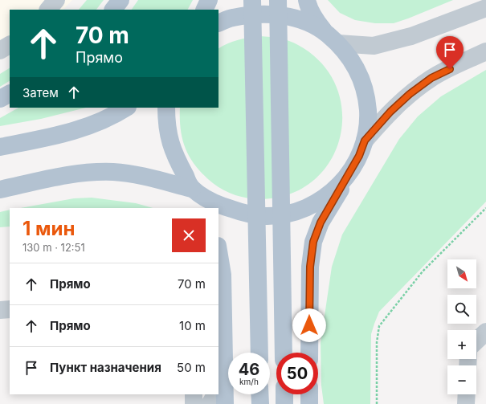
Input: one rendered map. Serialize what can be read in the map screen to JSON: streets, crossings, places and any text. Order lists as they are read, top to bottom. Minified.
{"north":"bottom right","page":{"turn":["70 m","Прямо"],"then":"Затем","heading":["1 мин","130 m · 12:51"],"map_buttons":["+","−"],"list":[{"name":"Прямо","value":"70 m"},{"name":"Прямо","value":"10 m"},{"name":"Пункт назначения","value":"50 m"}],"speed":"46 km/h","limit":"50"}}
